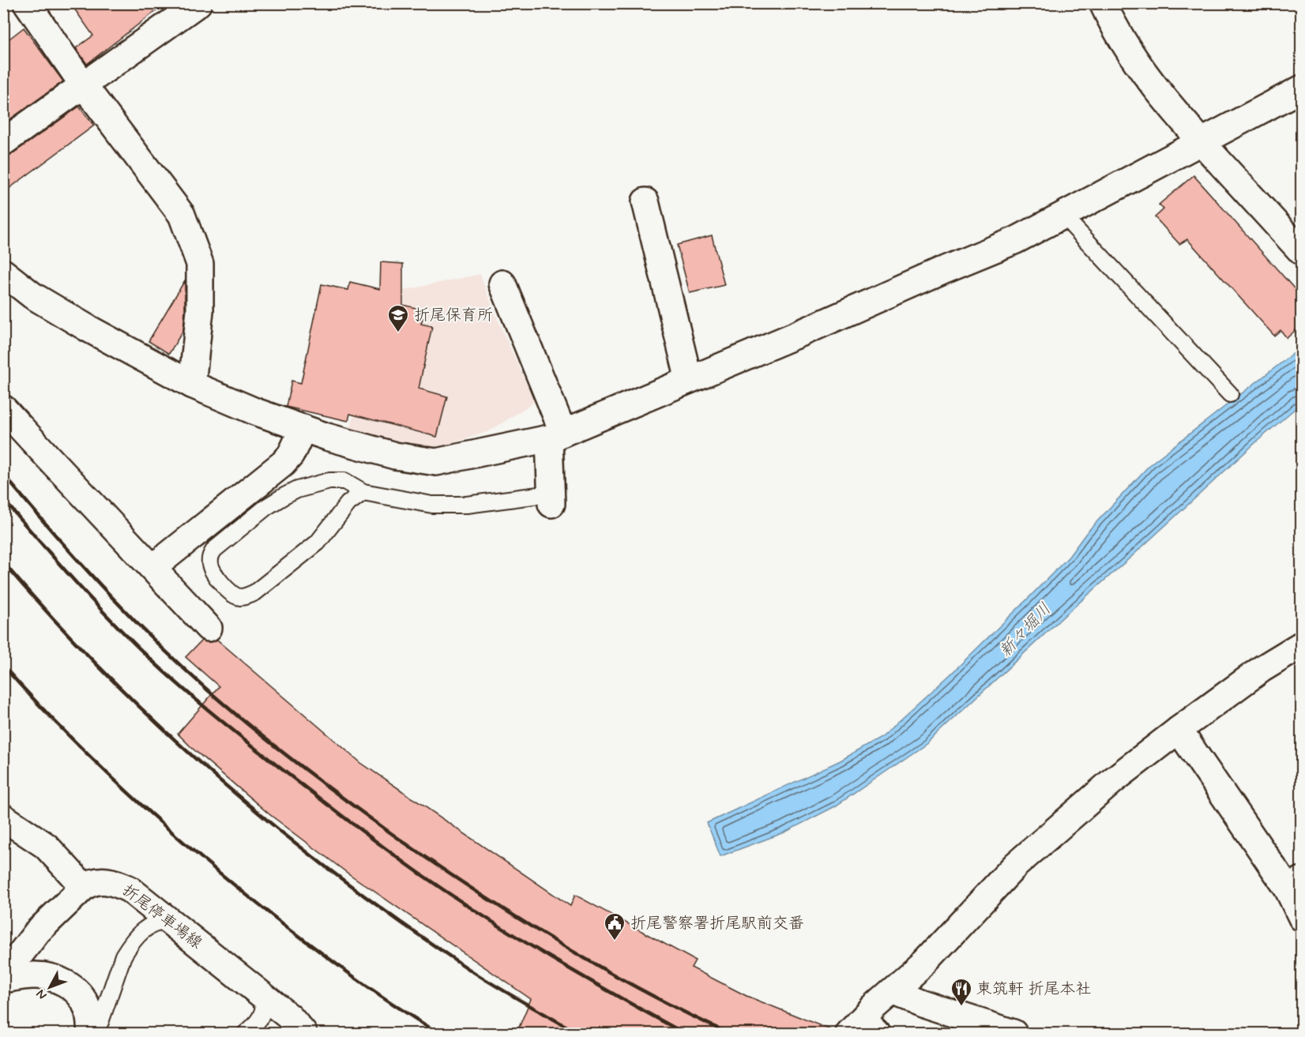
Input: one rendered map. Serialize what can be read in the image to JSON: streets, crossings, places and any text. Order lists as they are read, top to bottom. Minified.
{"streets":{"street":["折尾停車場線"]},"water":["新々堀川"],"places":{"school or university":["折尾保育所"],"public building":["折尾警察署折尾駅前交番"],"restaurant":["東筑軒 折尾本社"]},"north":"bottom left"}
